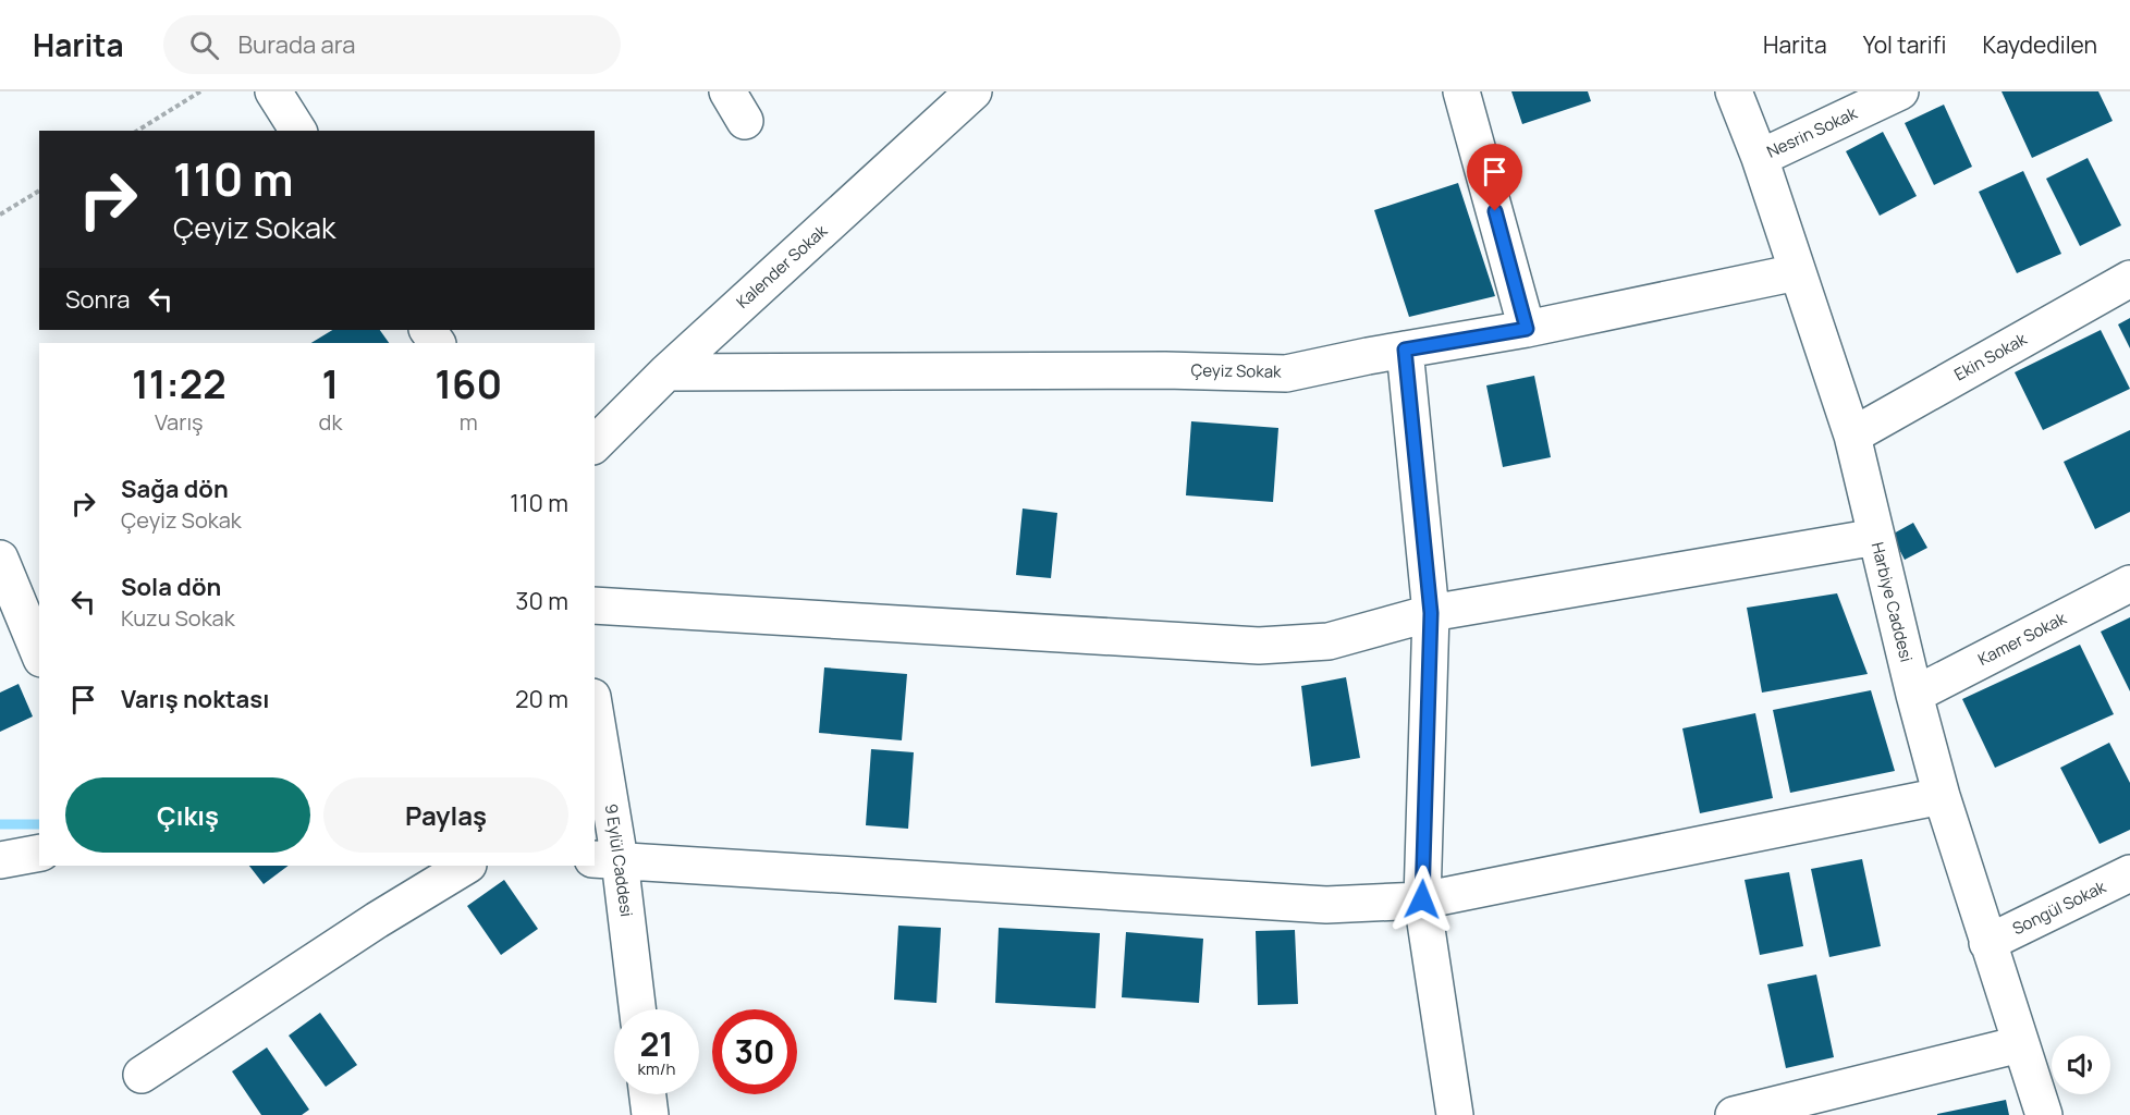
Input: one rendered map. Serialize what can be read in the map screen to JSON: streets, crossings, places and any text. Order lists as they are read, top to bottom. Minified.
{"streets":{"street":["Nesrin Sokak","Kalender Sokak","Ekin Sokak","Çeyiz Sokak","Harbiye Caddesi","Kamer Sokak","9 Eylül Caddesi","Songül Sokak"]},"crossings":[["Nesrin Sokak","Harbiye Caddesi"],["Kalender Sokak","Çeyiz Sokak"],["Ekin Sokak","Harbiye Caddesi"],["Çeyiz Sokak","Harbiye Caddesi"],["Harbiye Caddesi","Kamer Sokak"],["Harbiye Caddesi","Songül Sokak"]],"page":{"header":"Harita","search":"Burada ara","nav":["Harita","Yol tarifi","Kaydedilen"],"turn":["110 m","Çeyiz Sokak"],"then":"Sonra","eta":["11:22","Varış","1","dk","160","m"],"list":[{"name":"Sağa dön","note":"Çeyiz Sokak","value":"110 m"},{"name":"Sola dön","note":"Kuzu Sokak","value":"30 m"},{"name":"Varış noktası","value":"20 m"}],"buttons":["Çıkış","Paylaş"],"speed":"21 km/h","limit":"30"}}
